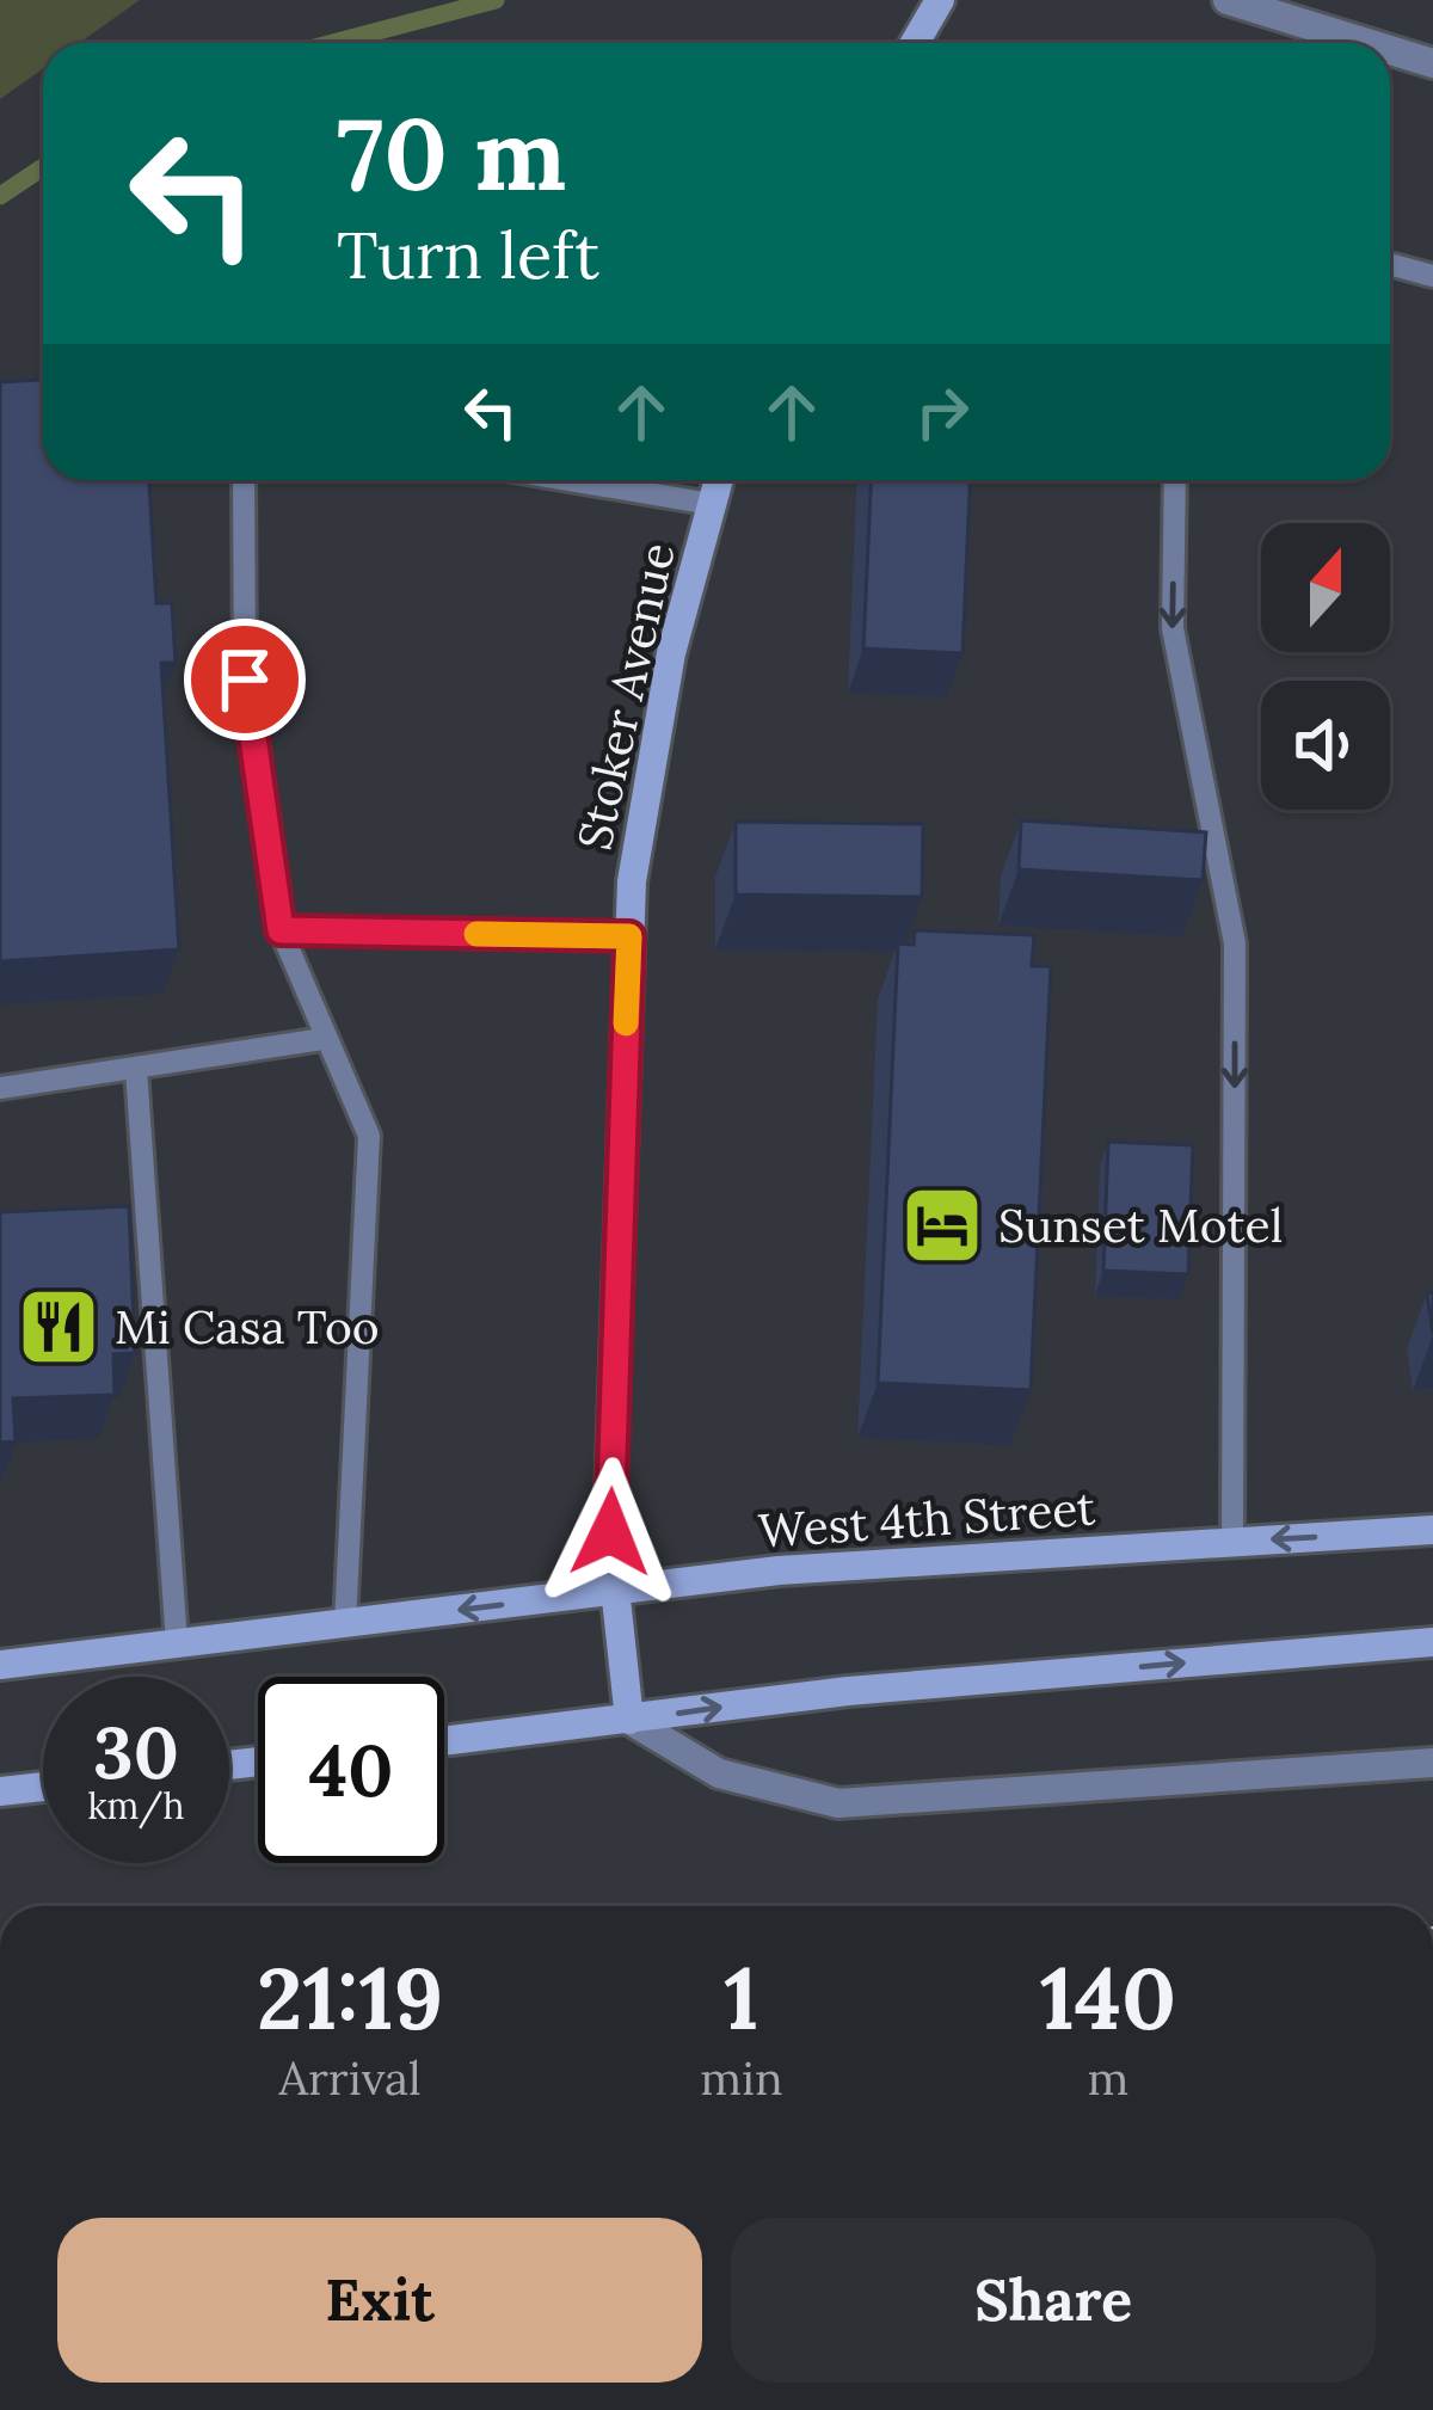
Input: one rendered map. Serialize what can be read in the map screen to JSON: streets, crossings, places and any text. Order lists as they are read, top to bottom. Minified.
{"streets":{"main road":["Stoker Avenue","West 4th Street"]},"crossings":[["Stoker Avenue","West 4th Street"]],"places":{"hotel":["Sunset Motel"],"restaurant":["Mi Casa Too"]},"north":"top","page":{"turn":["70 m","Turn left"],"speed":"30 km/h","limit":"40","eta":["21:19","Arrival","1","min","140","m"],"buttons":["Exit","Share"]}}
